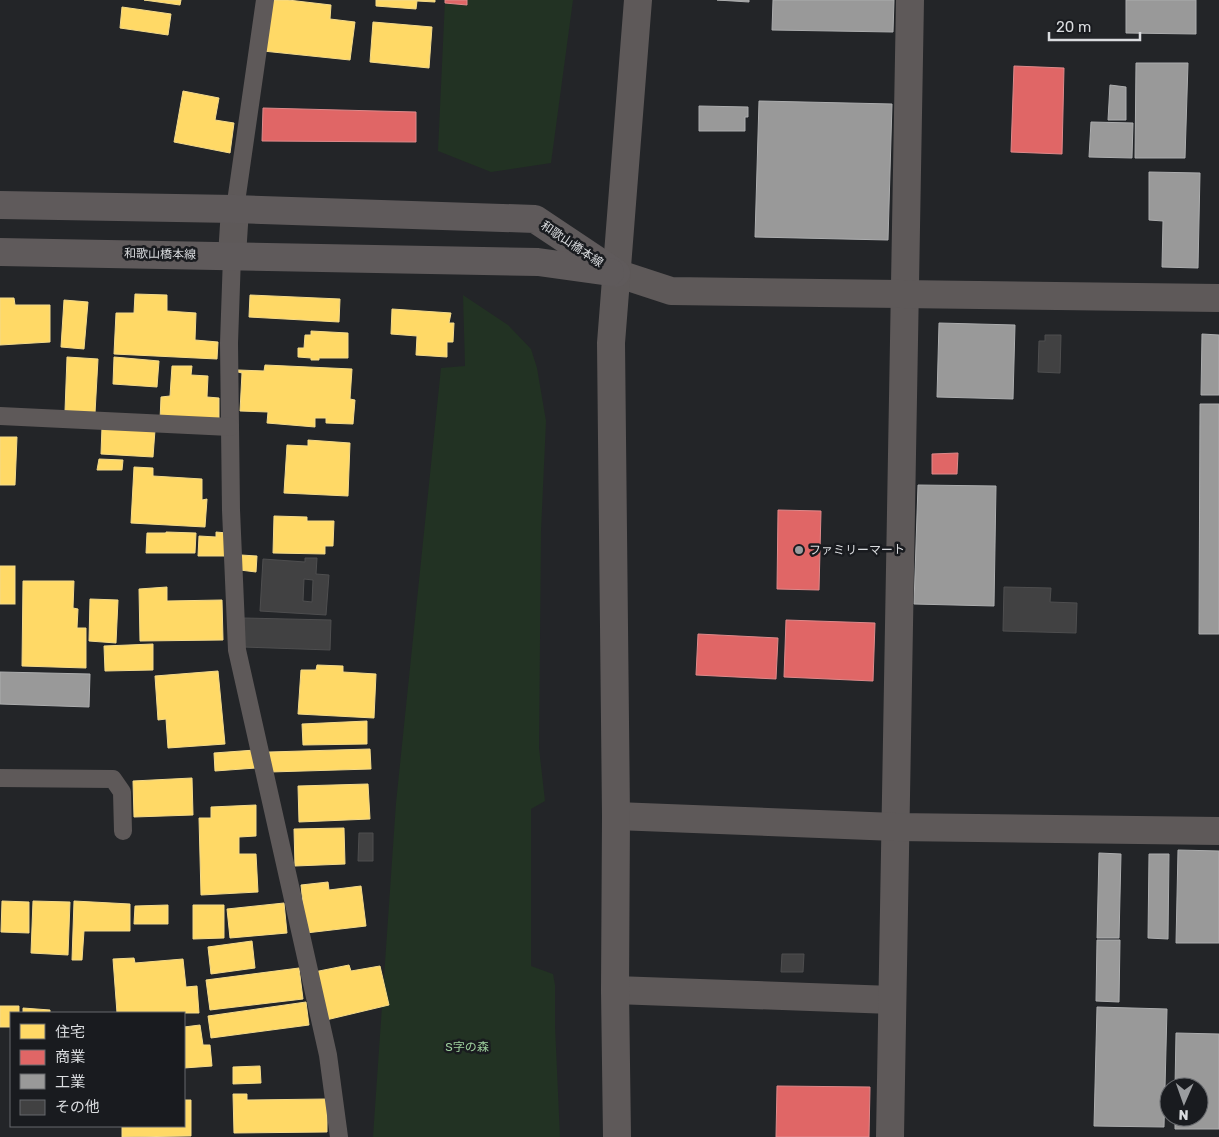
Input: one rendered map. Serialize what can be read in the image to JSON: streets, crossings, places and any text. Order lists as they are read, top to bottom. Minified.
{"streets":{"main road":["和歌山橋本線"]},"parks":["S字の森"],"places":["ファミリーマート"],"legend":["住宅","商業","工業","その他"],"scale_bar":"20 m","north":"bottom"}
